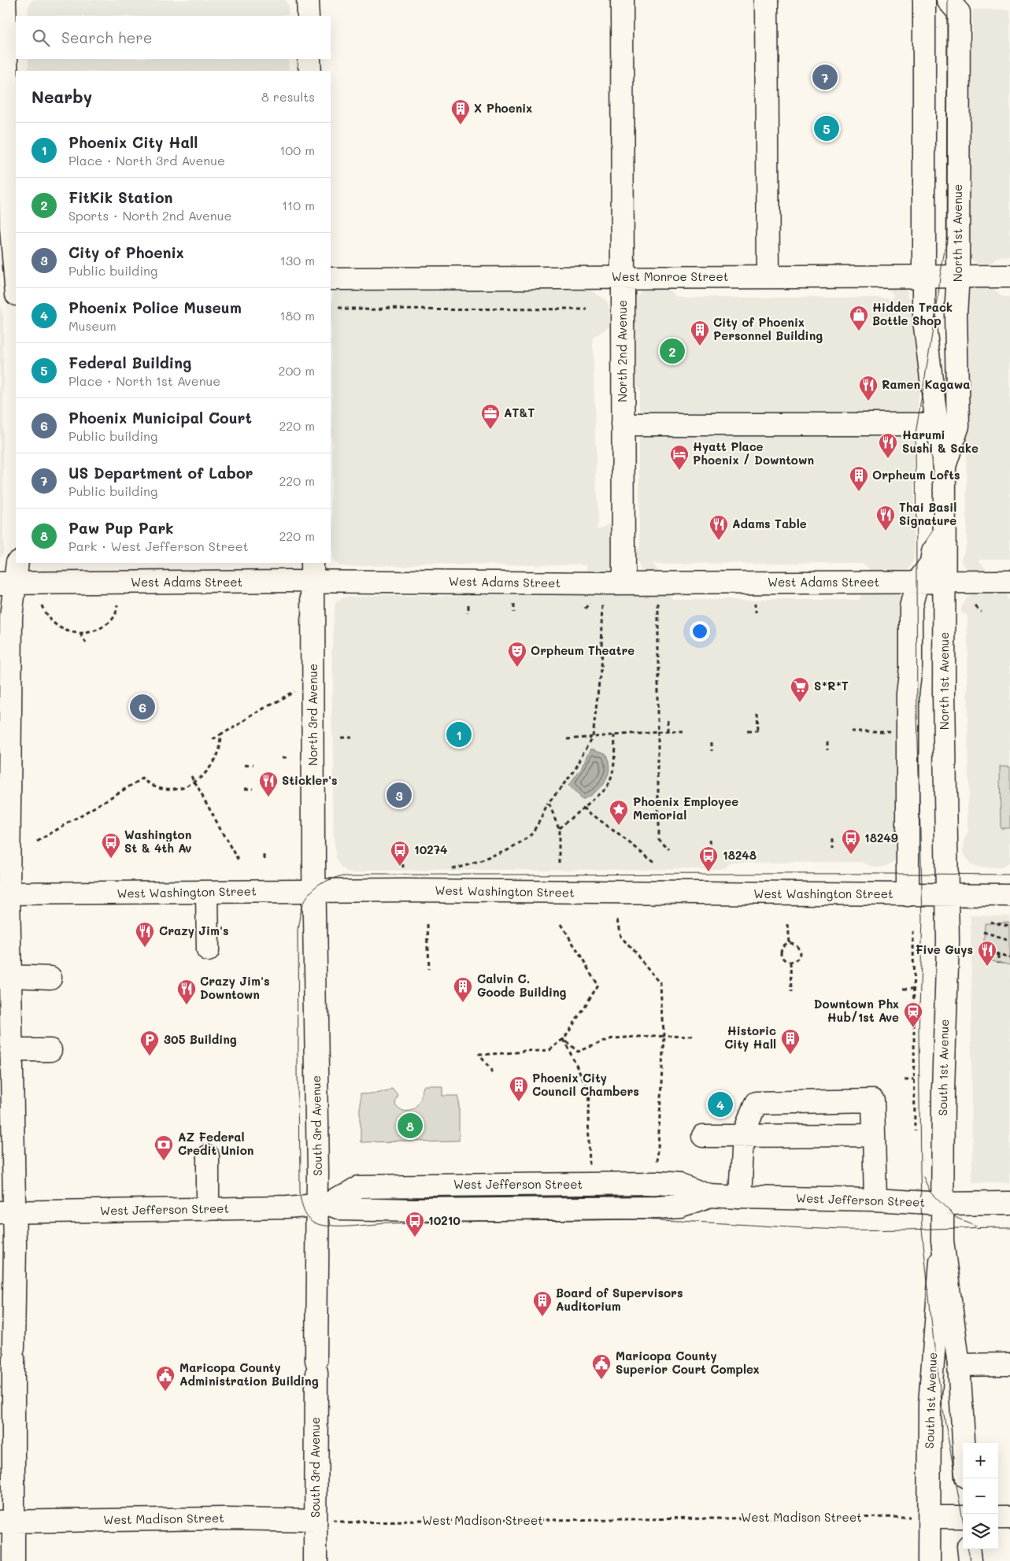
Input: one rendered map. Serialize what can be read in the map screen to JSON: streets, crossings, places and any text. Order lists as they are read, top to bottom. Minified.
{"streets":{"street":["North 1st Avenue","West Monroe Street","North 2nd Avenue","West Adams Street","North 3rd Avenue","West Washington Street","South 1st Avenue","South 3rd Avenue","West Jefferson Street","West Madison Street"]},"crossings":[["North 1st Avenue","West Monroe Street"],["North 1st Avenue","West Adams Street"],["North 1st Avenue","West Washington Street"],["North 1st Avenue","South 1st Avenue"],["West Monroe Street","North 2nd Avenue"],["North 2nd Avenue","West Adams Street"],["West Adams Street","North 3rd Avenue"],["North 3rd Avenue","West Washington Street"],["North 3rd Avenue","South 3rd Avenue"],["West Washington Street","South 1st Avenue"],["West Washington Street","South 3rd Avenue"],["South 1st Avenue","West Jefferson Street"],["South 1st Avenue","West Madison Street"],["South 3rd Avenue","West Jefferson Street"],["South 3rd Avenue","West Madison Street"]],"places":{"building":["X Phoenix","City of Phoenix Personnel Building","Orpheum Lofts","Calvin C. Goode Building","Historic City Hall","Phoenix City Council Chambers","Board of Supervisors Auditorium"],"shop":["Hidden Track Bottle Shop"],"restaurant":["Ramen Kagawa","Harumi Sushi & Sake","Thai Basil Signature","Adams Table","Stickler's","Crazy Jim's","Five Guys","Crazy Jim's Downtown"],"office":["AT&T"],"hotel":["Hyatt Place Phoenix / Downtown"],"theatre":["Orpheum Theatre"],"supermarket":["S*R*T"],"place":["Phoenix Employee Memorial"],"bus stop":["18249","Washington St & 4th Av","10274","18248","10210"],"station":["Downtown Phx Hub/1st Ave"],"parking":["305 Building"],"bank":["AZ Federal Credit Union"],"public building":["Maricopa County Superior Court Complex","Maricopa County Administration Building"]},"page":{"search":"Search here","pins":["7","5","2","6","1","3","4","8"],"heading":["Nearby","8 results"],"list":[{"mark":"1","name":"Phoenix City Hall","note":"Place · North 3rd Avenue","value":"100 m"},{"mark":"2","name":"FitKik Station","note":"Sports · North 2nd Avenue","value":"110 m"},{"mark":"3","name":"City of Phoenix","note":"Public building","value":"130 m"},{"mark":"4","name":"Phoenix Police Museum","note":"Museum","value":"180 m"},{"mark":"5","name":"Federal Building","note":"Place · North 1st Avenue","value":"200 m"},{"mark":"6","name":"Phoenix Municipal Court","note":"Public building","value":"220 m"},{"mark":"7","name":"US Department of Labor","note":"Public building","value":"220 m"},{"mark":"8","name":"Paw Pup Park","note":"Park · West Jefferson Street","value":"220 m"}],"map_buttons":["+","−"]}}
